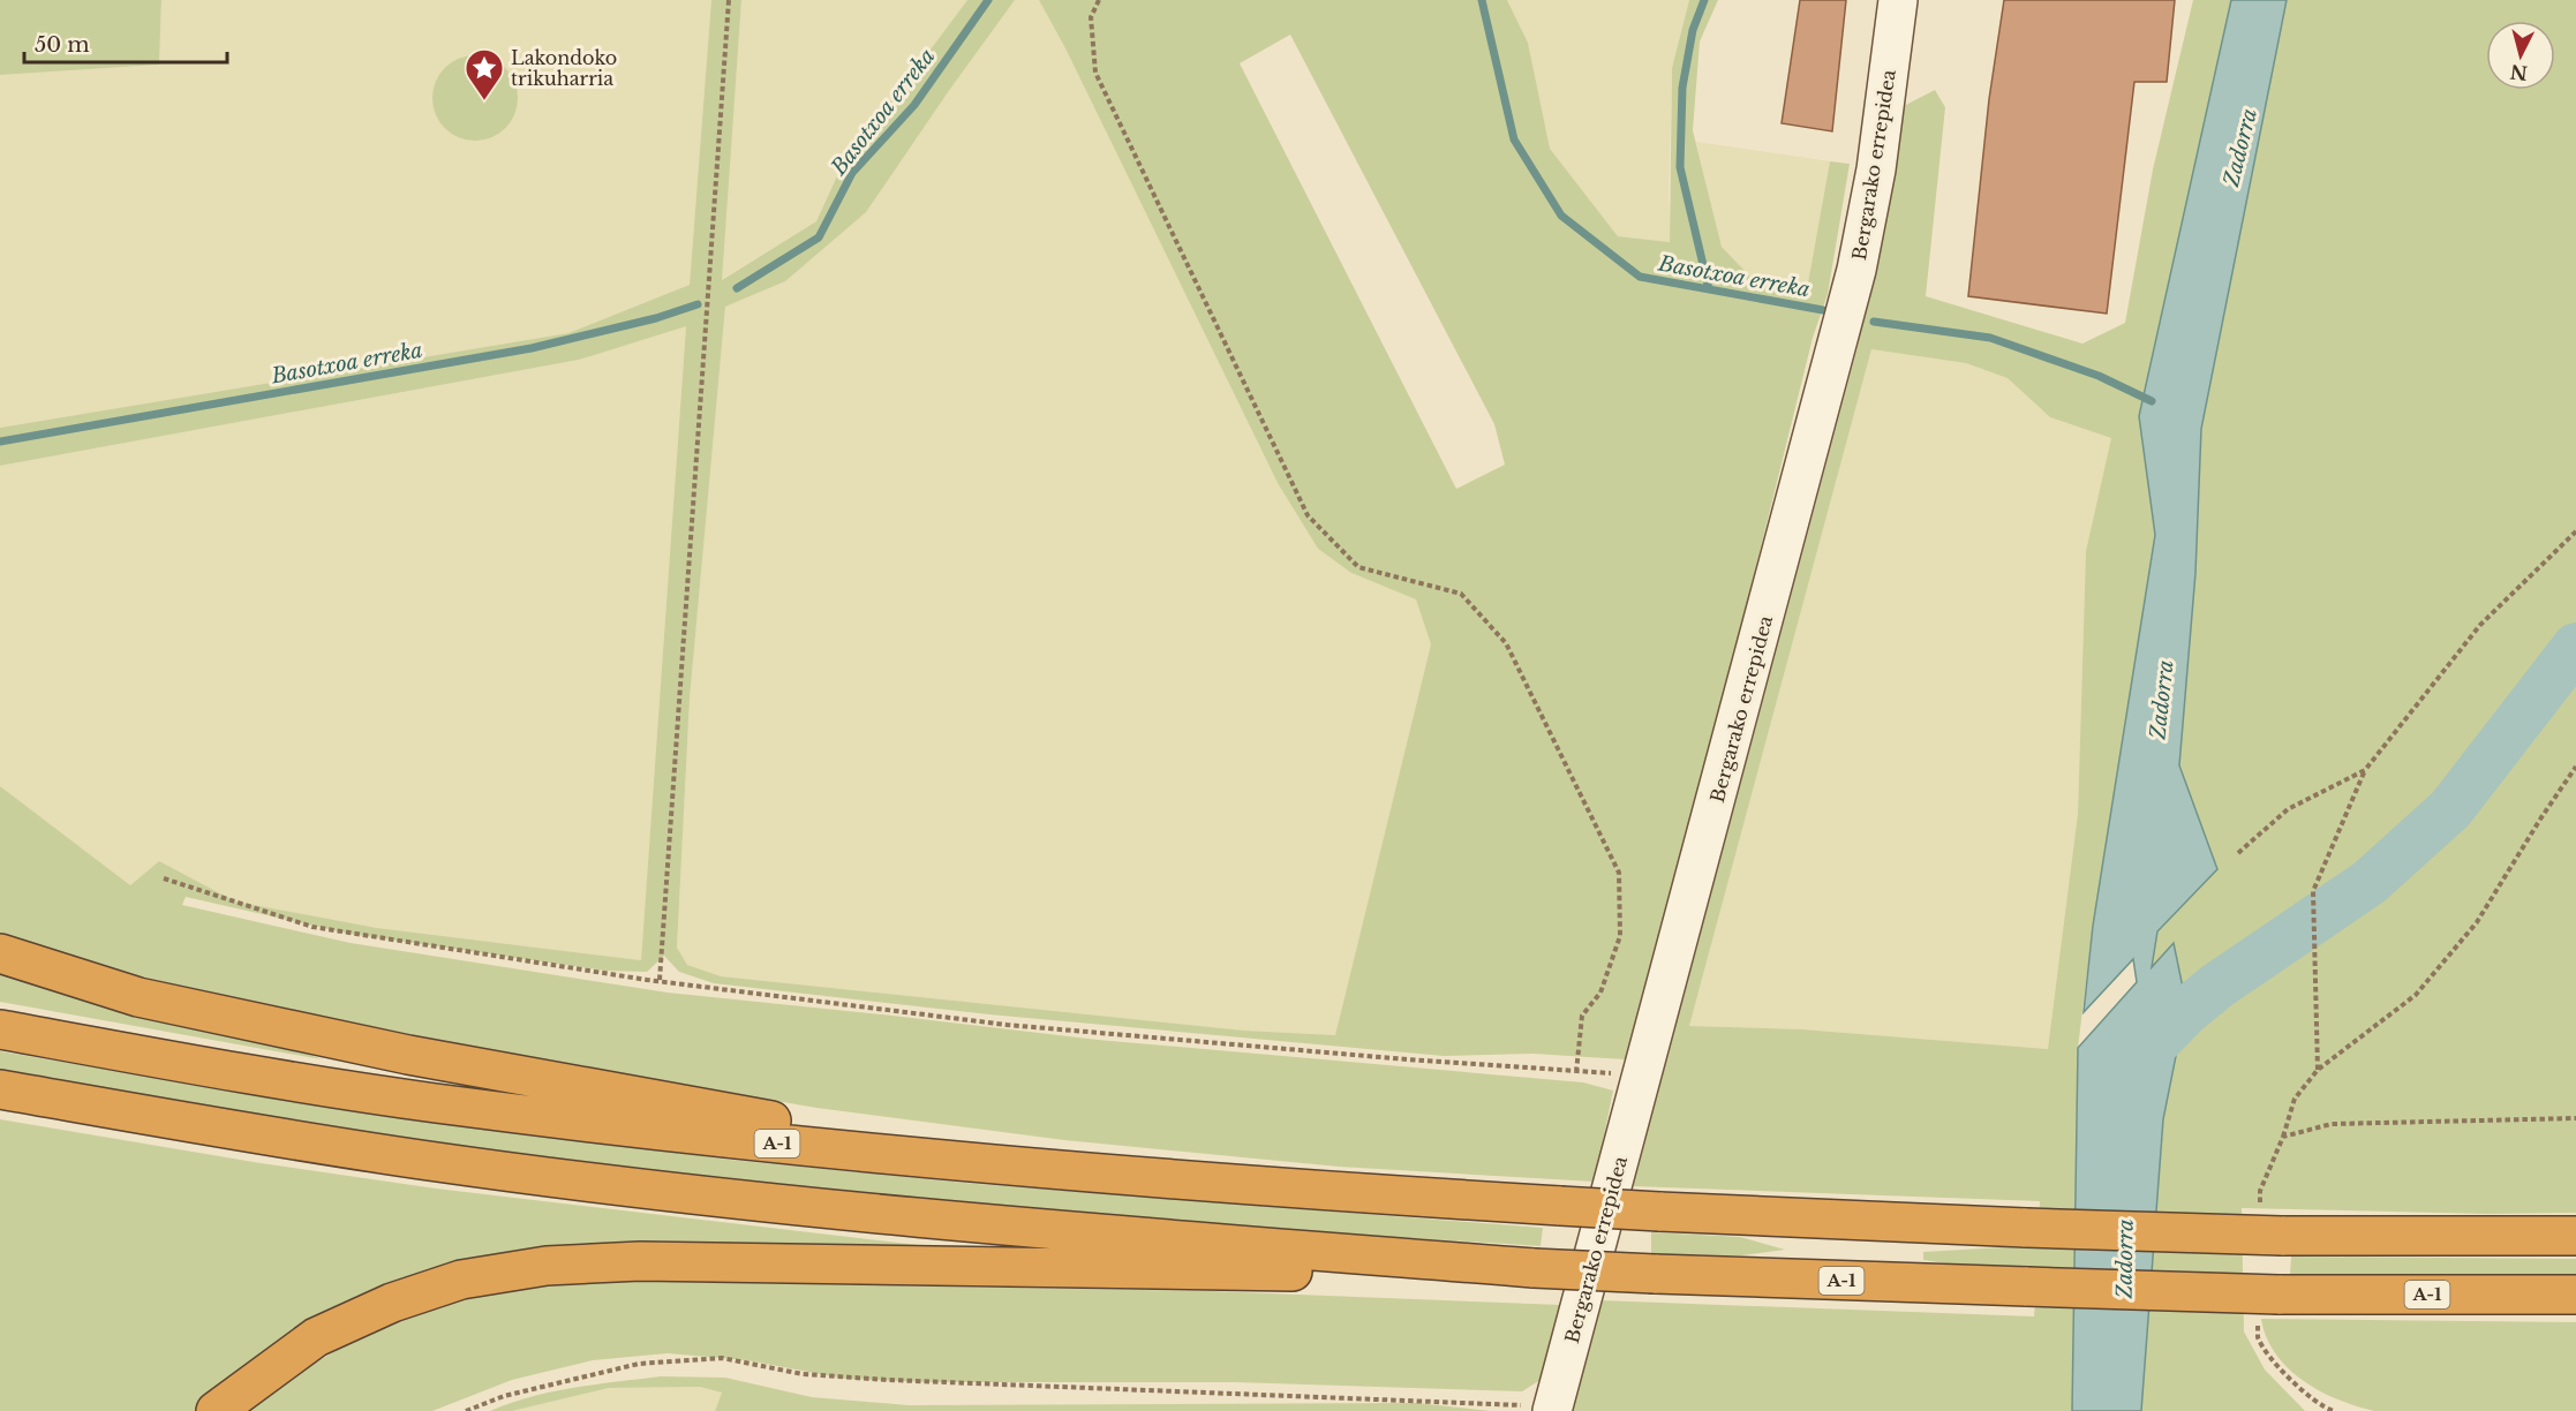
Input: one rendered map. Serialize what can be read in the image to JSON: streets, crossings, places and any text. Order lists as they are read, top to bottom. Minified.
{"streets":{"highway":["A-1"],"street":["Bergarako errepidea"]},"water":["Basotxoa erreka","Zadorra"],"places":{"place":["Lakondoko trikuharria"]},"scale_bar":"50 m","north":"bottom"}
